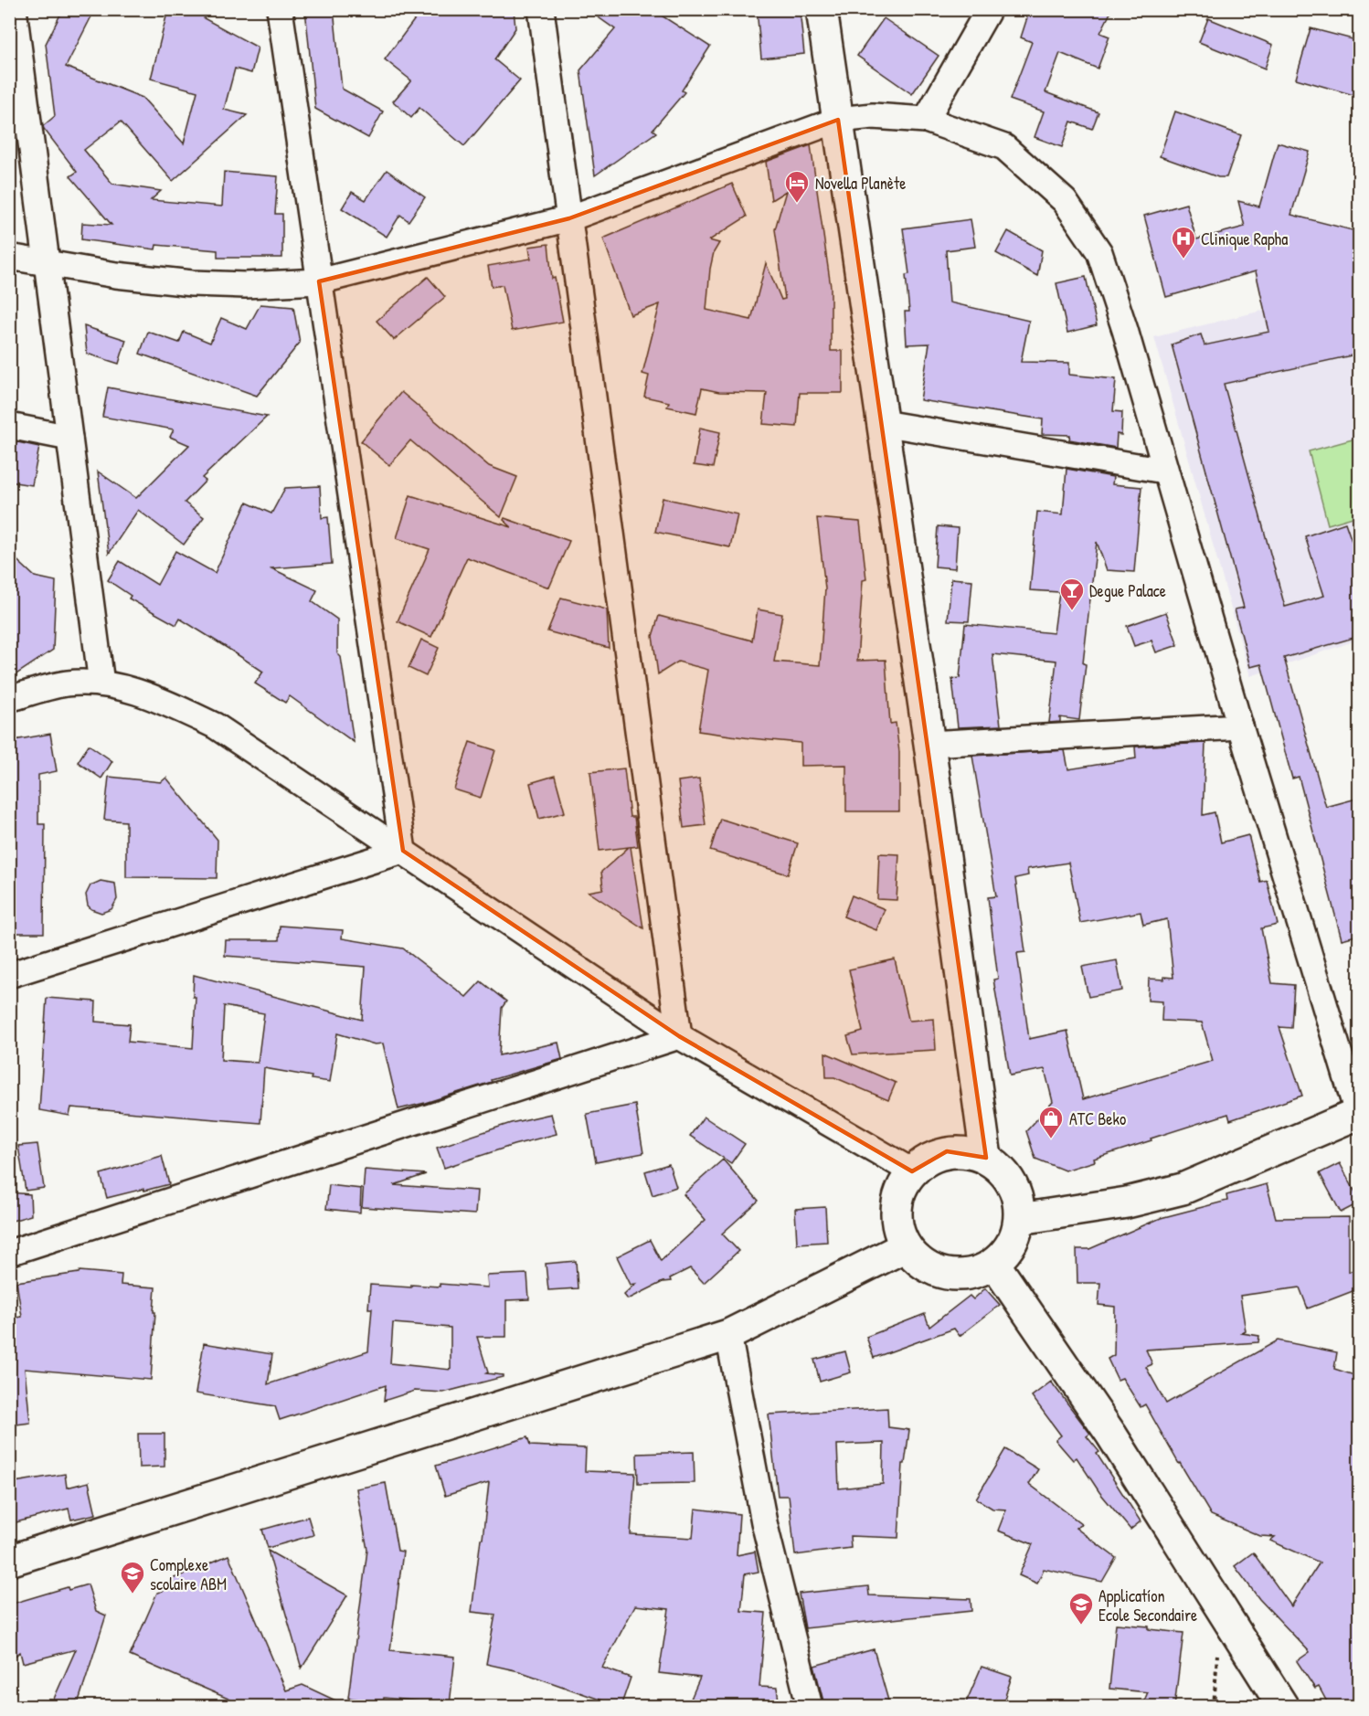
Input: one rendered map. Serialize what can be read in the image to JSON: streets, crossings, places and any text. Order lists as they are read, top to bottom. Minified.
{"places":{"hotel":["Novella Planète"],"hospital":["Clinique Rapha"],"bar":["Degue Palace"],"shop":["ATC Beko"],"school or university":["Complexe scolaire ABM","Applicatíon Ecole Secondaire"]}}
